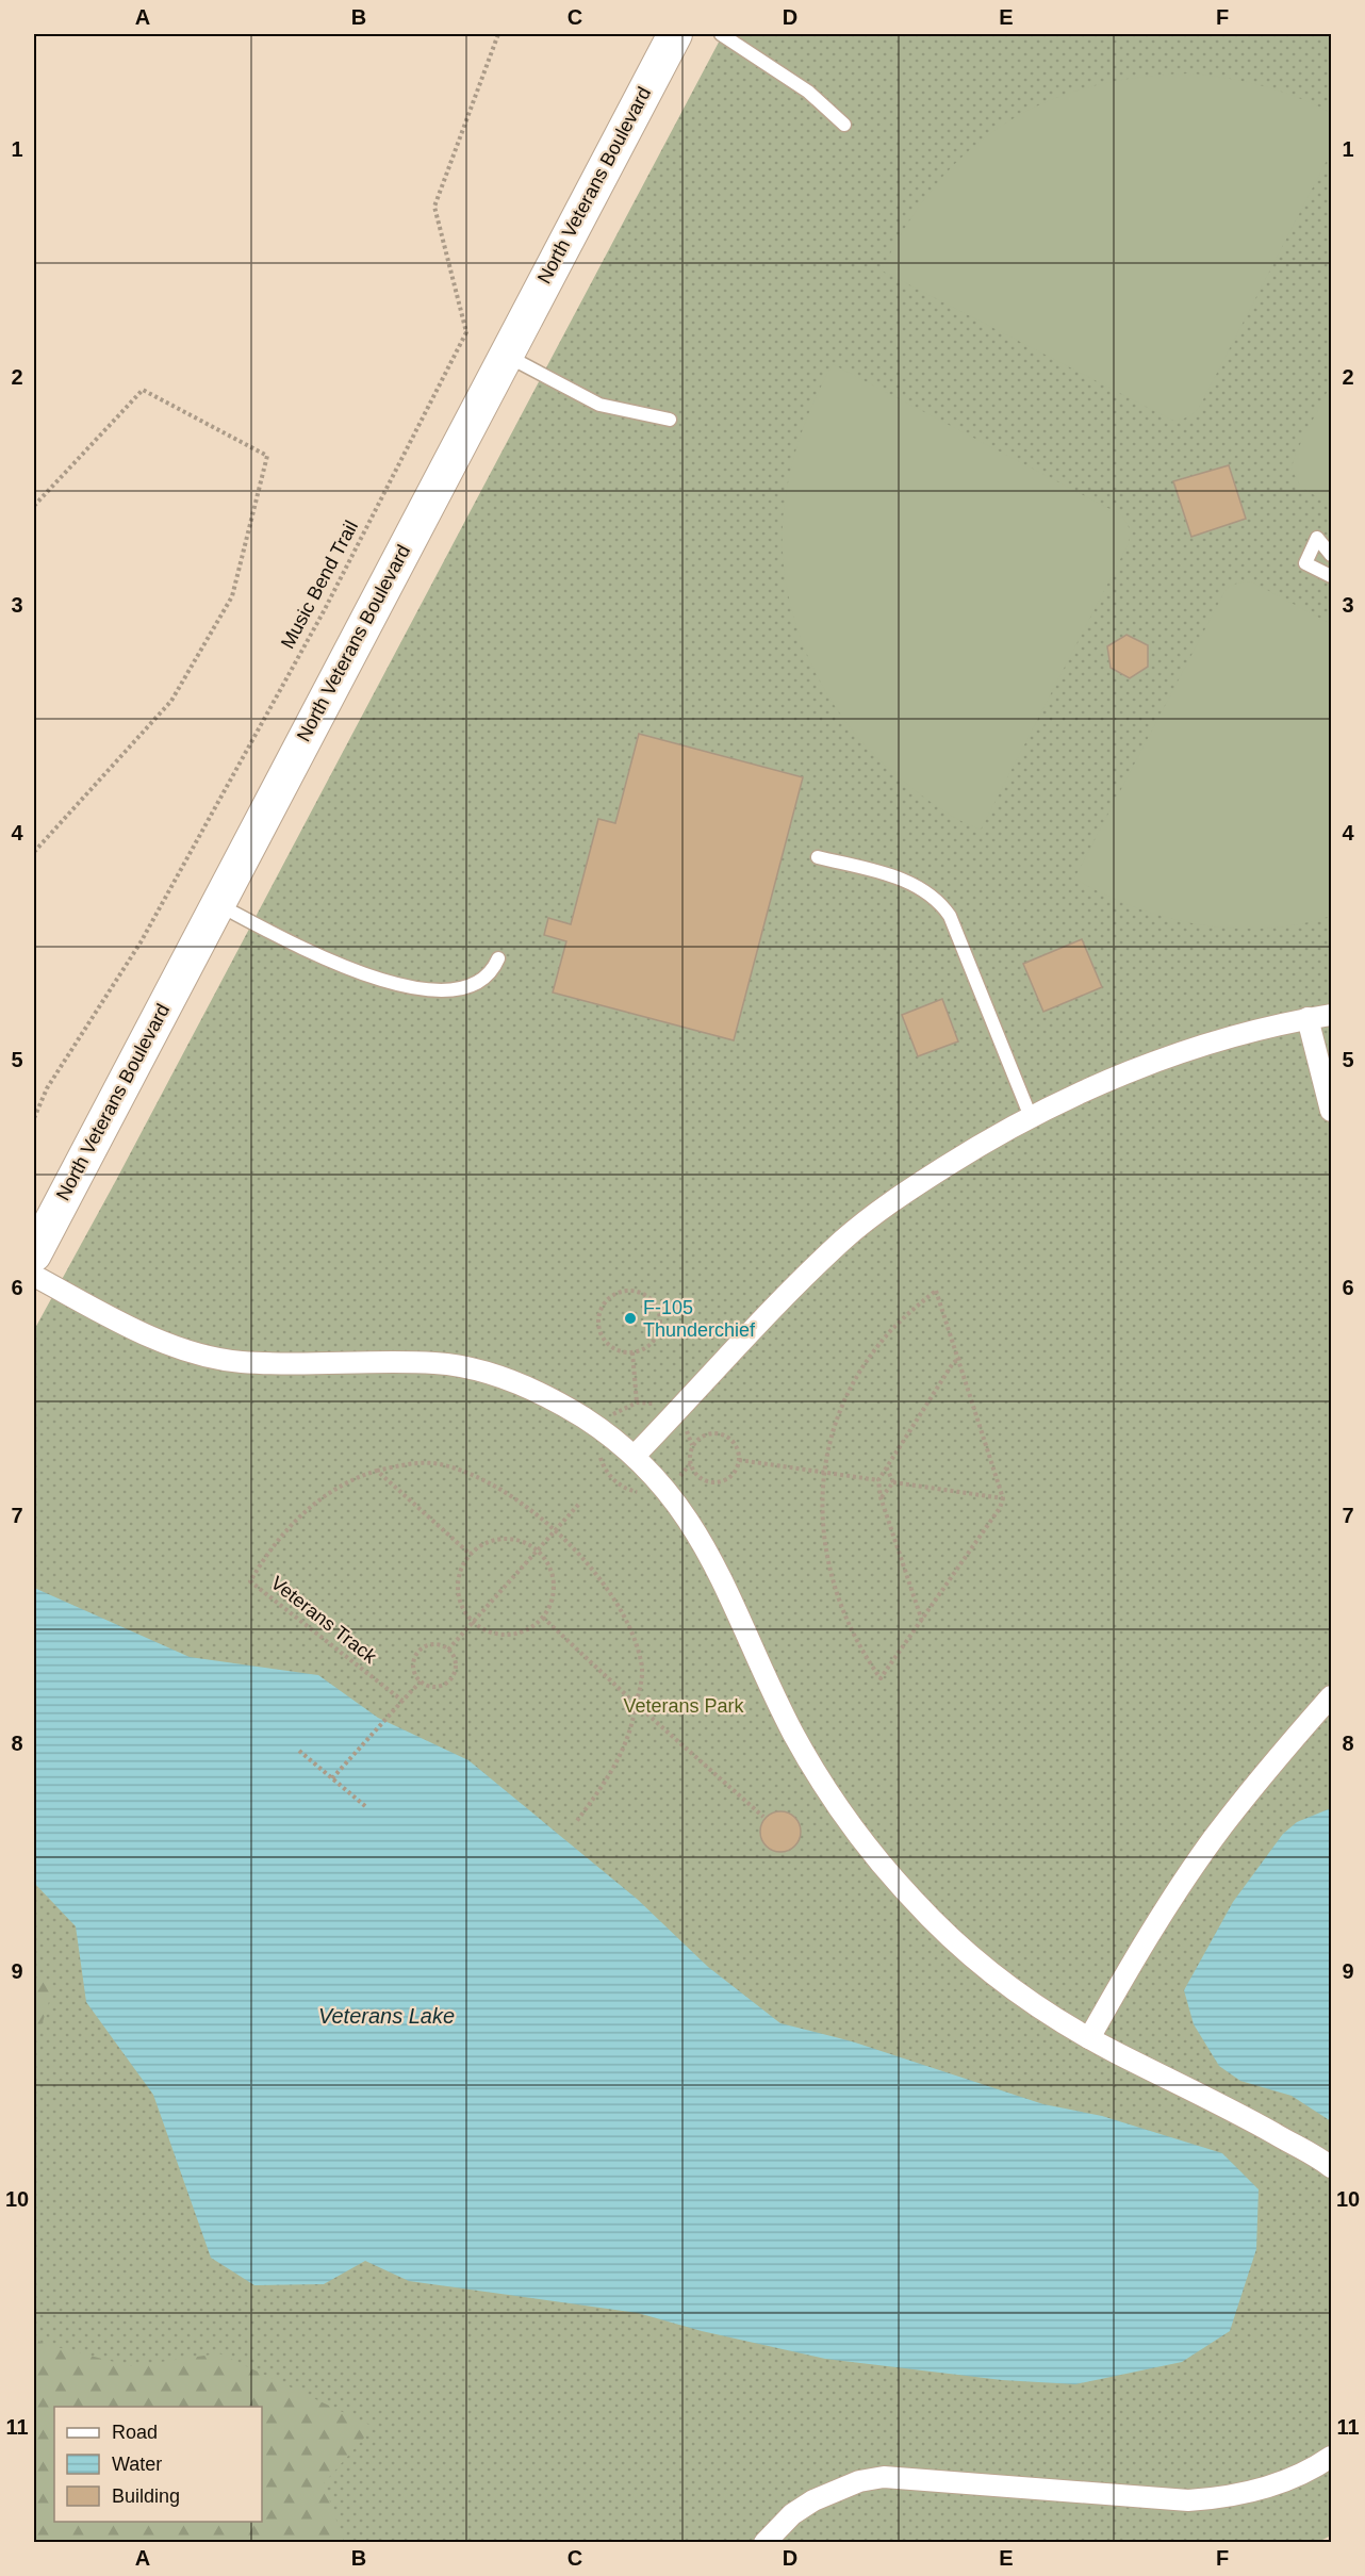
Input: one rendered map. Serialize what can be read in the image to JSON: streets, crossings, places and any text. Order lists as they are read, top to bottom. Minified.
{"streets":{"street":["North Veterans Boulevard"],"path":["Music Bend Trail","Veterans Track"]},"water":["Veterans Lake"],"parks":["Veterans Park"],"places":["F-105 Thunderchief"],"legend":["Road","Water","Building"],"grid":{"columns":["A","B","C","D","E","F"],"rows":["1","2","3","4","5","6","7","8","9","10","11"]}}
